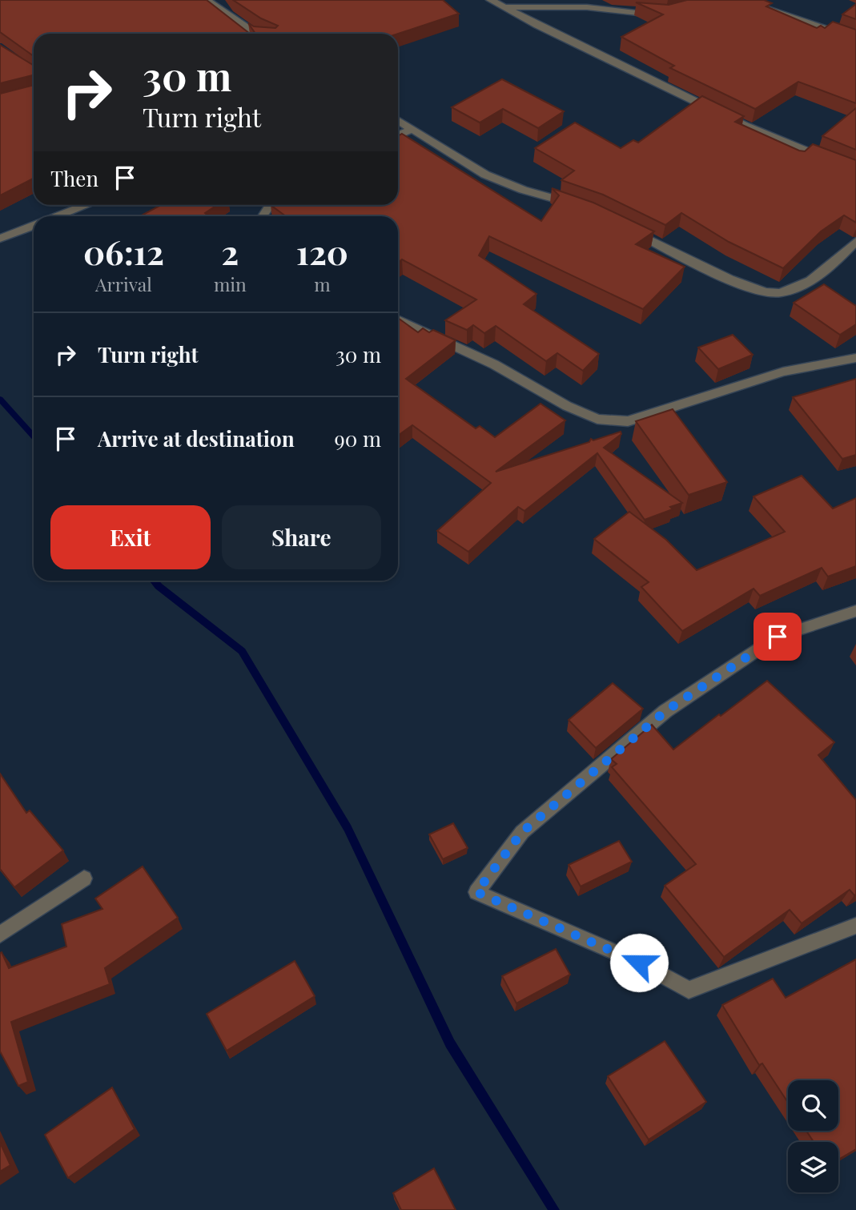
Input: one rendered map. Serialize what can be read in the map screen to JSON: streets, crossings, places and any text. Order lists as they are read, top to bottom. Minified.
{"page":{"turn":["30 m","Turn right"],"then":"Then","eta":["06:12","Arrival","2","min","120","m"],"list":[{"name":"Turn right","value":"30 m"},{"name":"Arrive at destination","value":"90 m"}],"buttons":["Exit","Share"]}}
